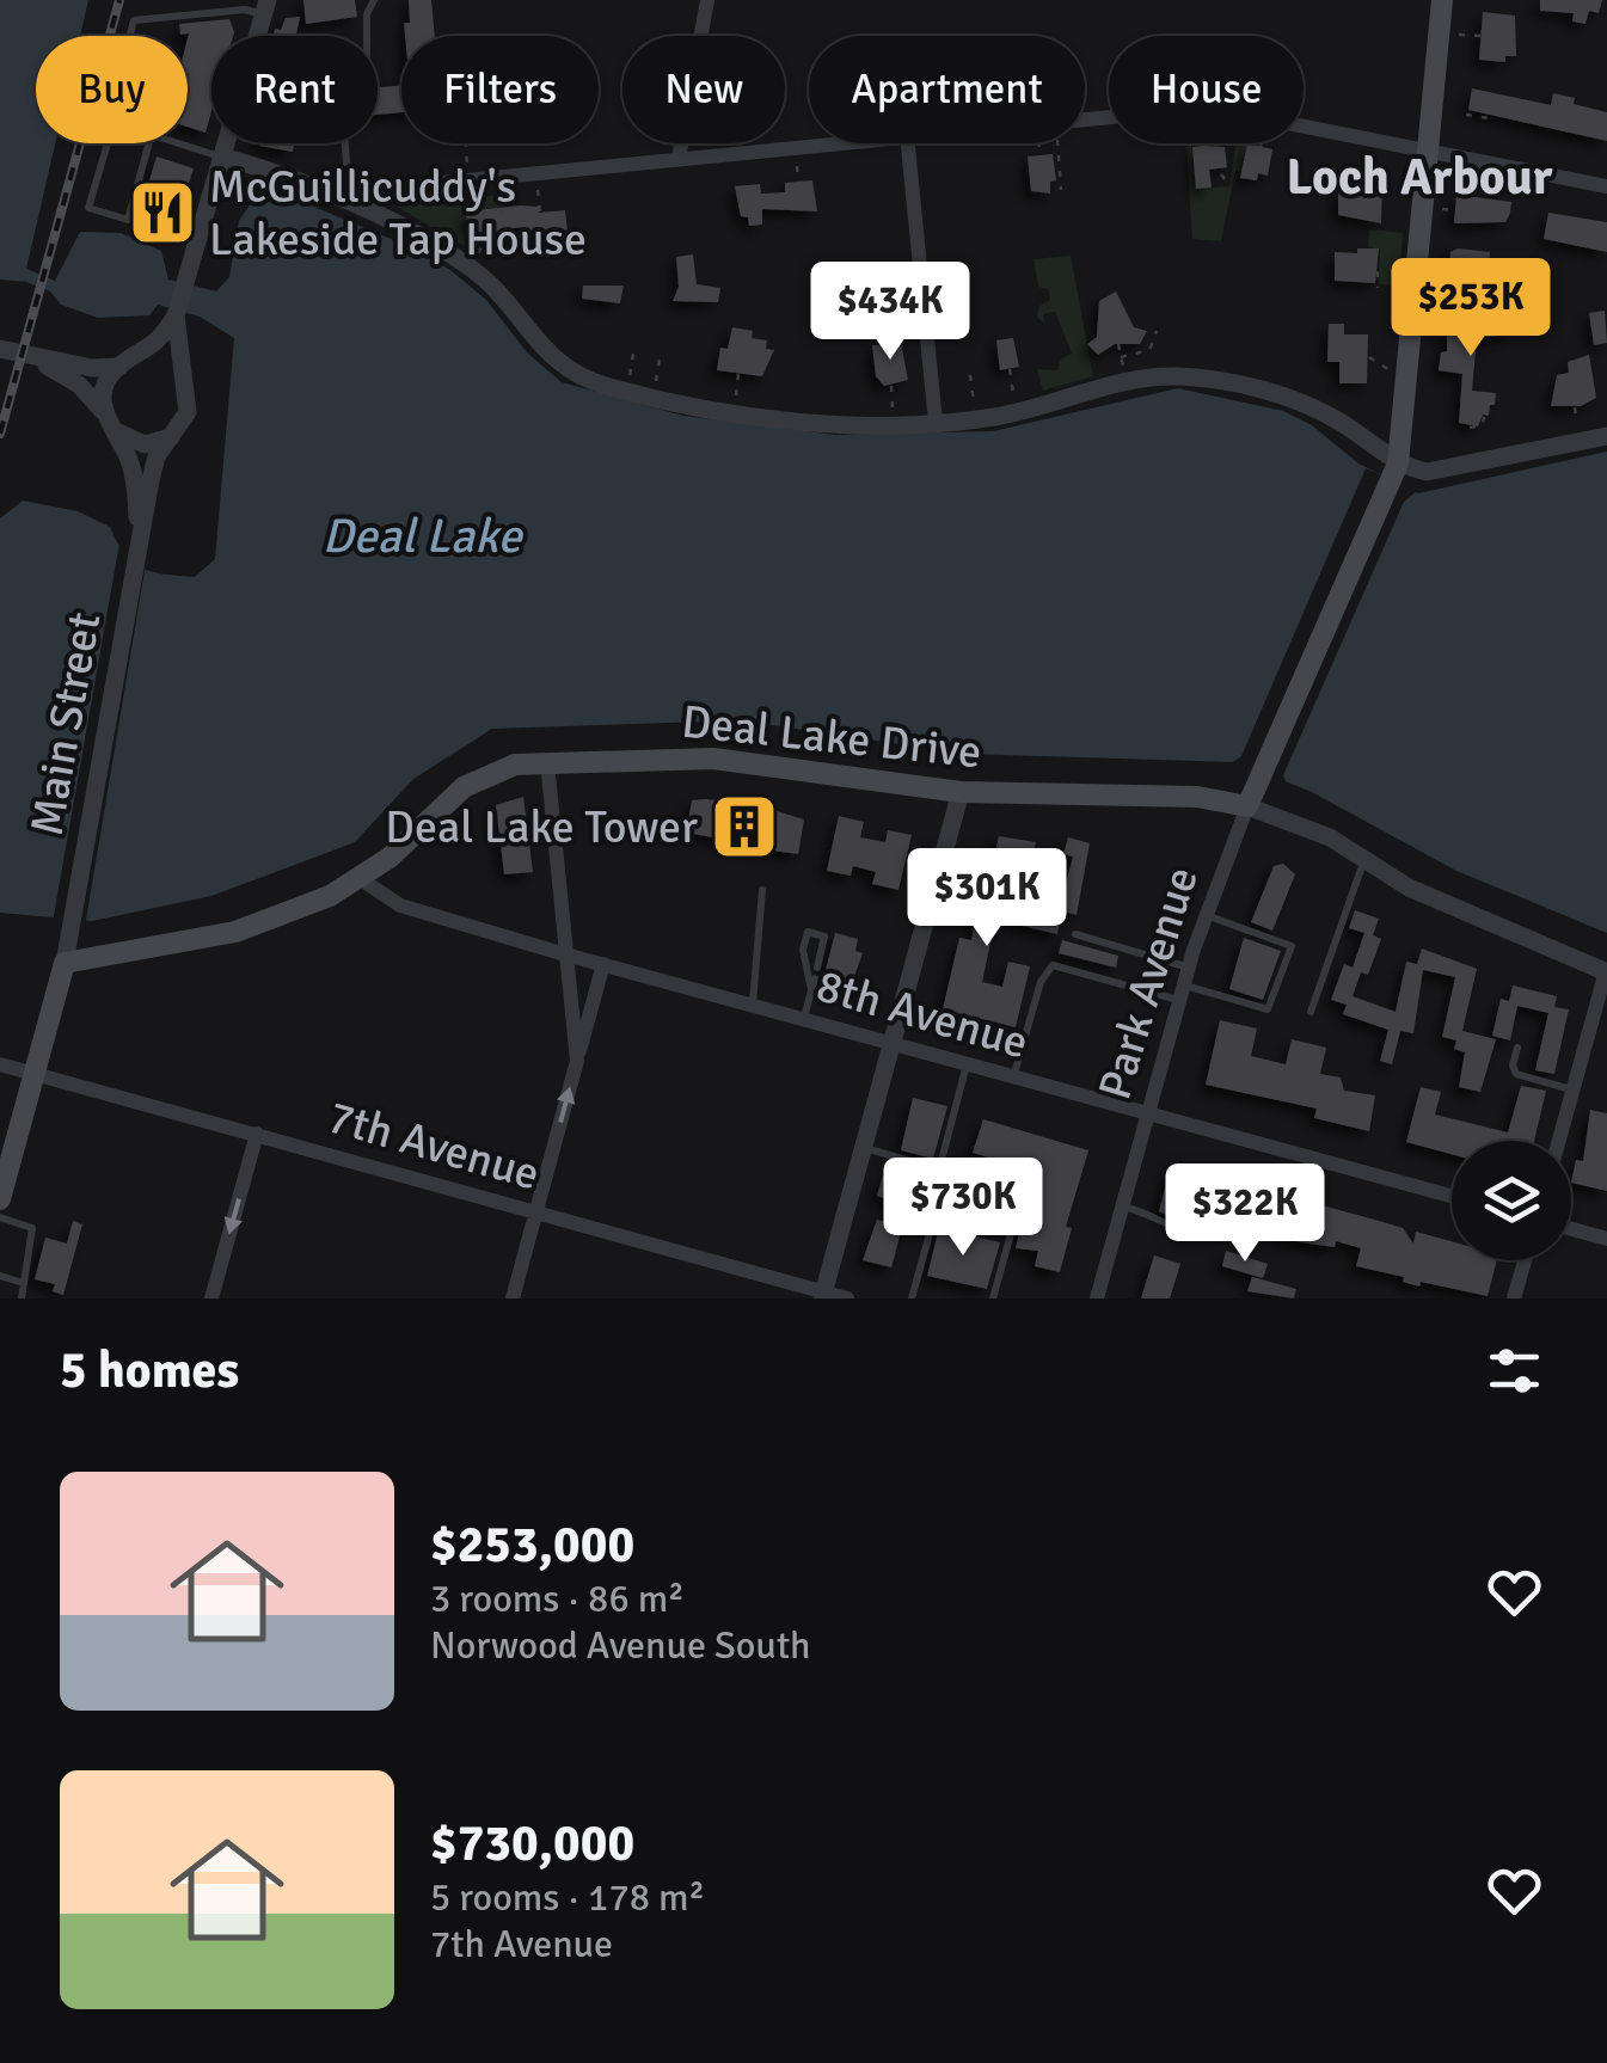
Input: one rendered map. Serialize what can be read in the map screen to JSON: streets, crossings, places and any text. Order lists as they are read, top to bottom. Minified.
{"streets":{"main road":["Main Street","Deal Lake Drive","Park Avenue"],"street":["8th Avenue","7th Avenue"]},"crossings":[["Main Street","Deal Lake Drive"],["Main Street","7th Avenue"],["Deal Lake Drive","Park Avenue"],["Deal Lake Drive","8th Avenue"],["Park Avenue","8th Avenue"]],"districts":["Loch Arbour"],"water":["Deal Lake"],"places":{"restaurant":["McGuillicuddy's Lakeside Tap House"],"building":["Deal Lake Tower"]},"page":{"chip":["Buy","Rent","Filters","New","Apartment","House"],"price":["$253K","$434K","$301K","$730K","$322K"],"heading":"5 homes","list":[{"name":"$253,000","note":"3 rooms · 86 m² · Norwood Avenue South"},{"name":"$730,000","note":"5 rooms · 178 m² · 7th Avenue"}]}}
